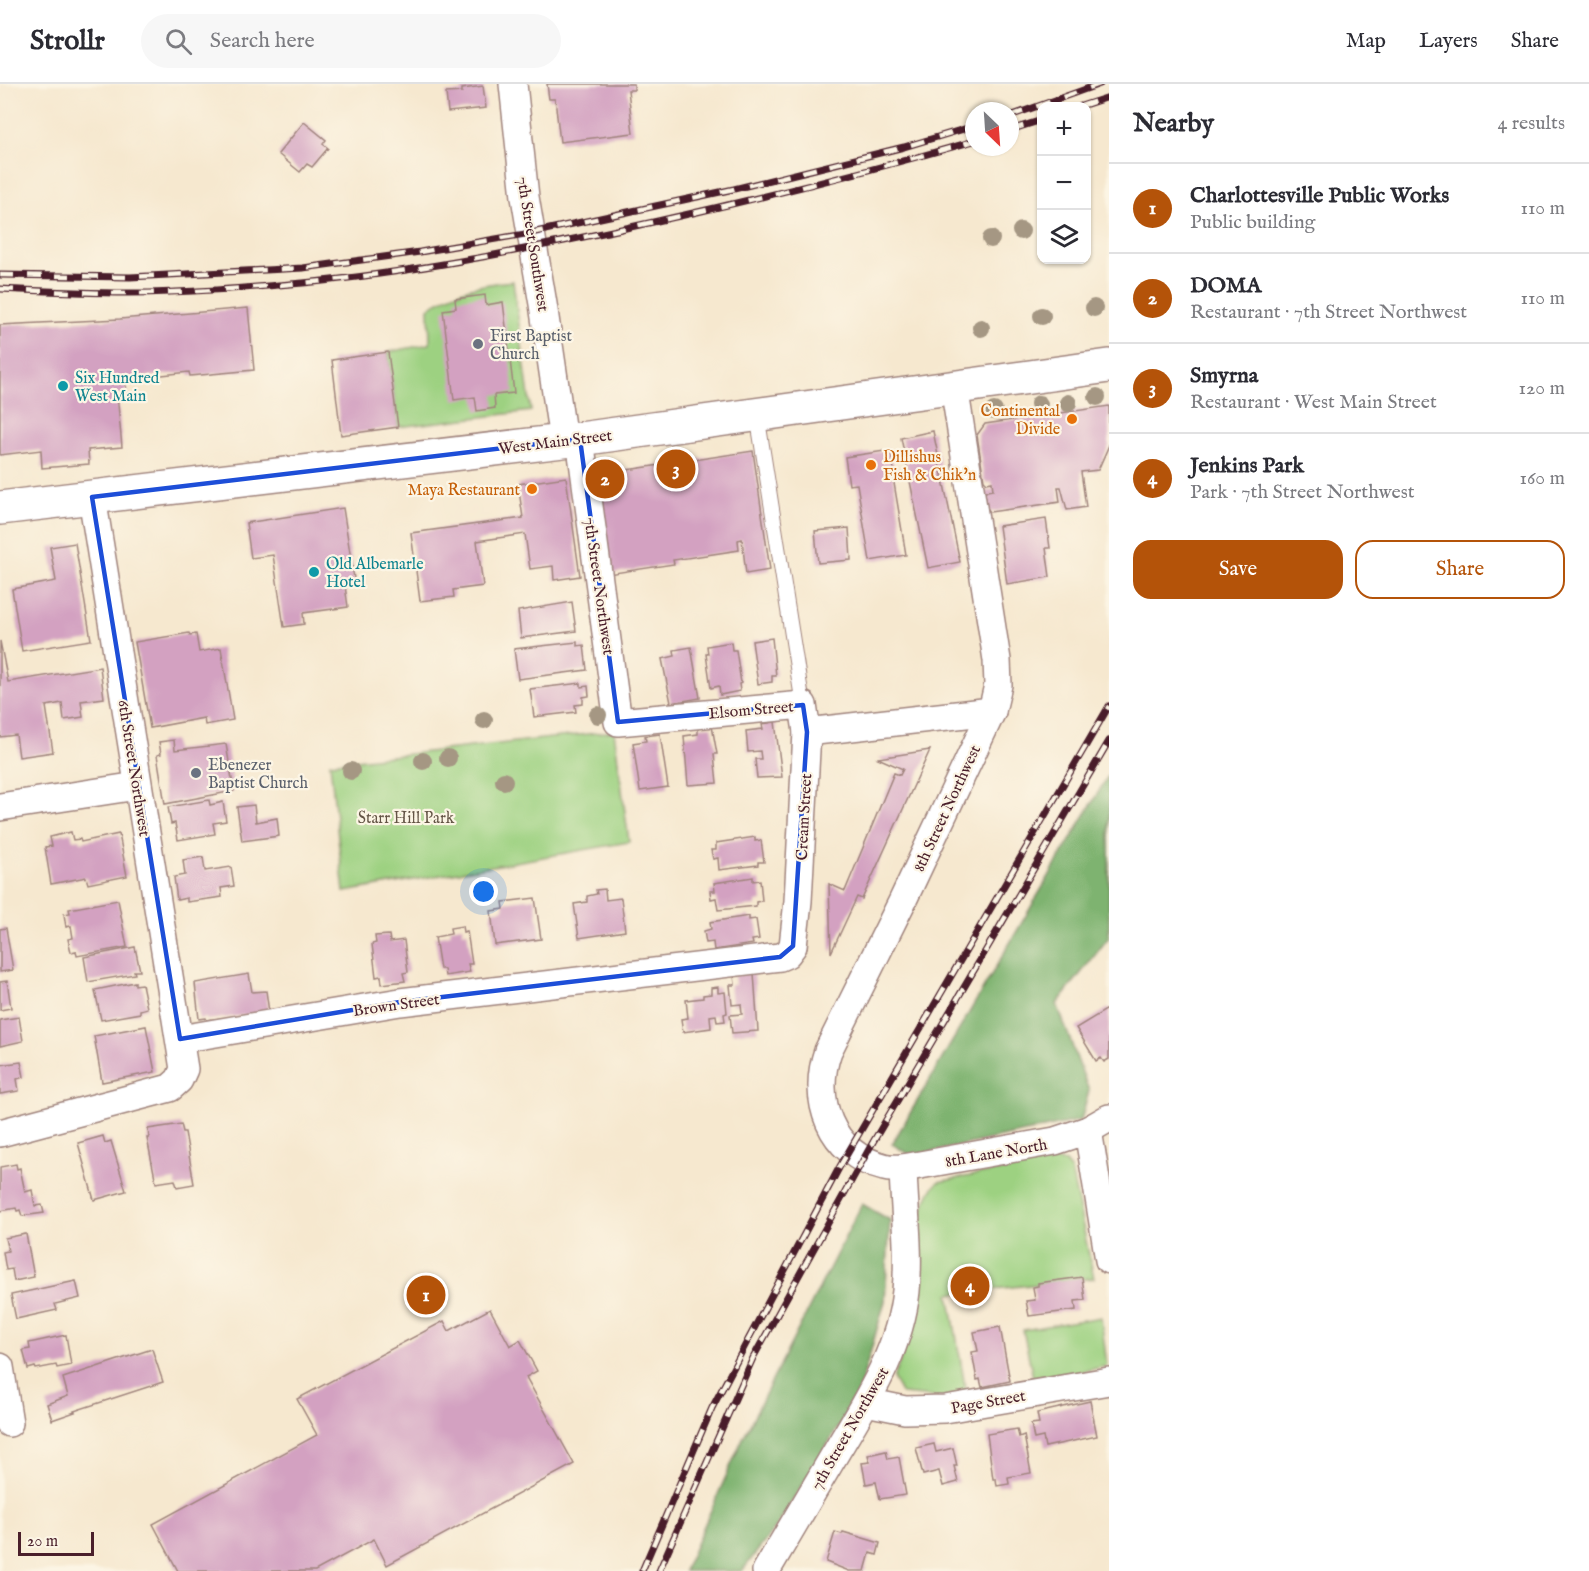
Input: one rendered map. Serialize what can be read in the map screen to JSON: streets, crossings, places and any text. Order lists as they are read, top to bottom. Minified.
{"streets":{"main road":["West Main Street"],"street":["7th Street Southwest","7th Street Northwest","Elsom Street","6th Street Northwest","8th Street Northwest","Cream Street","Brown Street","8th Lane North","Page Street"]},"crossings":[["7th Street Southwest","West Main Street"],["7th Street Southwest","7th Street Northwest"],["West Main Street","7th Street Northwest"],["West Main Street","6th Street Northwest"],["West Main Street","8th Street Northwest"],["7th Street Northwest","Elsom Street"],["7th Street Northwest","8th Street Northwest"],["7th Street Northwest","8th Lane North"],["7th Street Northwest","Page Street"],["Elsom Street","8th Street Northwest"],["Elsom Street","Cream Street"],["6th Street Northwest","Brown Street"],["8th Street Northwest","8th Lane North"],["Cream Street","Brown Street"]],"parks":["Starr Hill Park"],"places":["First Baptist Church","Six Hundred West Main","Continental Divide","Dillishus Fish & Chik'n","Maya Restaurant","Old Albemarle Hotel","Ebenezer Baptist Church"],"scale_bar":"20 m","north":"bottom right","page":{"header":"Strollr","search":"Search here","nav":["Map","Layers","Share"],"heading":["Nearby","4 results"],"map_buttons":["+","−"],"list":[{"mark":"1","name":"Charlottesville Public Works","note":"Public building","value":"110 m"},{"mark":"2","name":"DOMA","note":"Restaurant · 7th Street Northwest","value":"110 m"},{"mark":"3","name":"Smyrna","note":"Restaurant · West Main Street","value":"120 m"},{"mark":"4","name":"Jenkins Park","note":"Park · 7th Street Northwest","value":"160 m"}],"pins":["3","2","4","1"],"buttons":["Save","Share"],"scale":"20 m"}}
